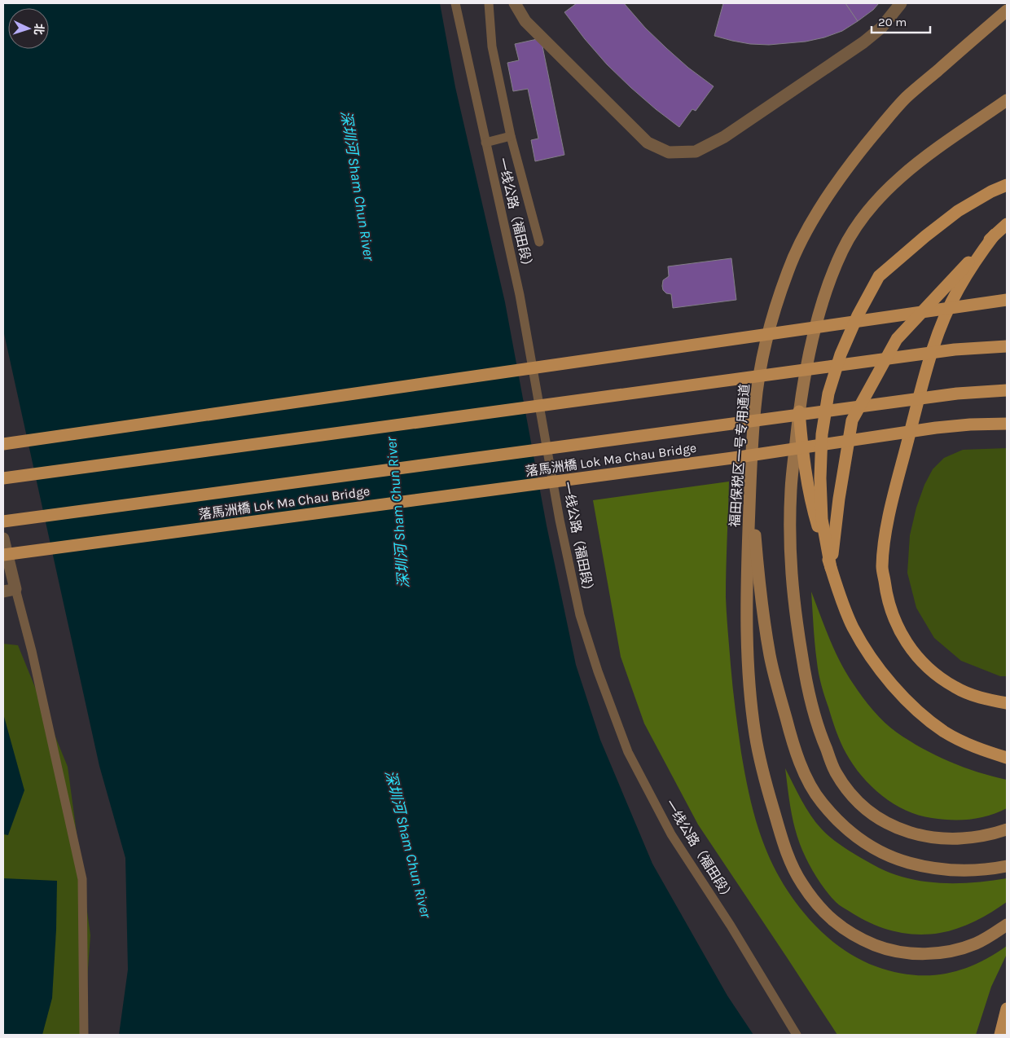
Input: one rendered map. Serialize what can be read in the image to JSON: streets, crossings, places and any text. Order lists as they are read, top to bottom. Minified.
{"streets":{"main road":["福田保税区一号专用通道","落馬洲橋 Lok Ma Chau Bridge"],"lane":["一线公路（福田段）"]},"water":["深圳河 Sham Chun River"],"scale_bar":"20 m","north":"right"}
